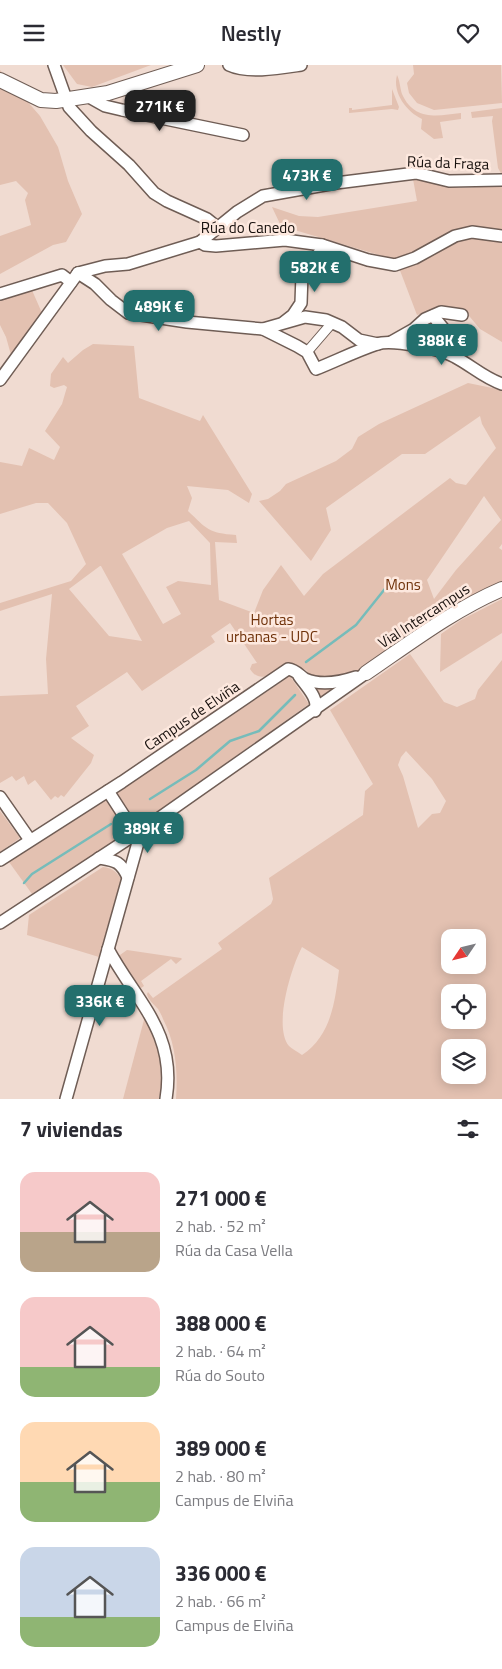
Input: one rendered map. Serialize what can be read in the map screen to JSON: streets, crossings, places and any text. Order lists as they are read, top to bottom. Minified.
{"streets":{"street":["Rúa da Fraga","Rúa do Canedo","Vial Intercampus","Campus de Elviña"]},"crossings":[["Rúa da Fraga","Rúa do Canedo"]],"parks":["Mons","Hortas urbanas - UDC"],"north":"bottom left","page":{"header":"Nestly","price":["271K €","473K €","582K €","489K €","388K €","389K €","336K €"],"heading":"7 viviendas","list":[{"name":"271 000 €","note":"2 hab. · 52 m² · Rúa da Casa Vella"},{"name":"388 000 €","note":"2 hab. · 64 m² · Rúa do Souto"},{"name":"389 000 €","note":"2 hab. · 80 m² · Campus de Elviña"},{"name":"336 000 €","note":"2 hab. · 66 m² · Campus de Elviña"}]}}
